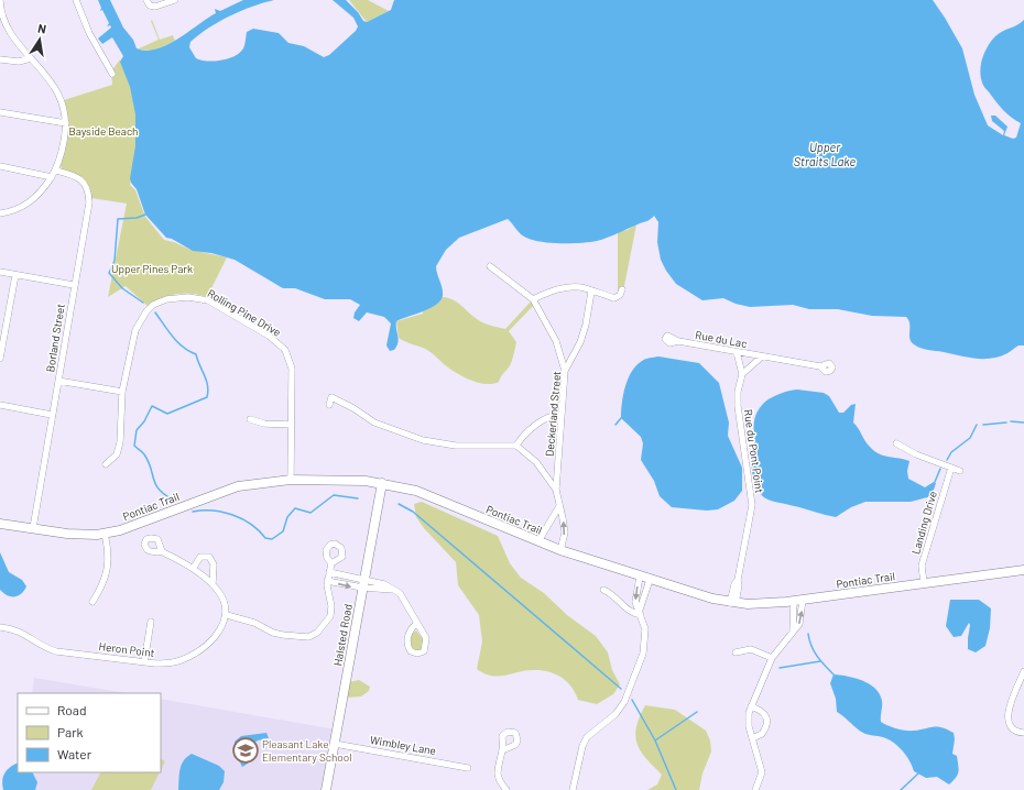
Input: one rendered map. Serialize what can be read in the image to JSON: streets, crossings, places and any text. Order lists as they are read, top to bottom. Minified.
{"streets":{"main road":["Pontiac Trail","Halsted Road"],"street":["Rolling Pine Drive","Borland Street","Rue du Lac","Deckerland Street","Rue du Pont Point","Landing Drive","Heron Point","Wimbley Lane"]},"crossings":[["Rolling Pine Drive","Pontiac Trail"],["Borland Street","Pontiac Trail"],["Rue du Lac","Rue du Pont Point"],["Deckerland Street","Pontiac Trail"],["Rue du Pont Point","Pontiac Trail"],["Pontiac Trail","Landing Drive"],["Pontiac Trail","Halsted Road"],["Halsted Road","Wimbley Lane"]],"water":["Upper Straits Lake"],"parks":["Bayside Beach","Upper Pines Park"],"places":{"school or university":["Pleasant Lake Elementary School"]},"legend":["Road","Park","Water"],"north":"top"}
